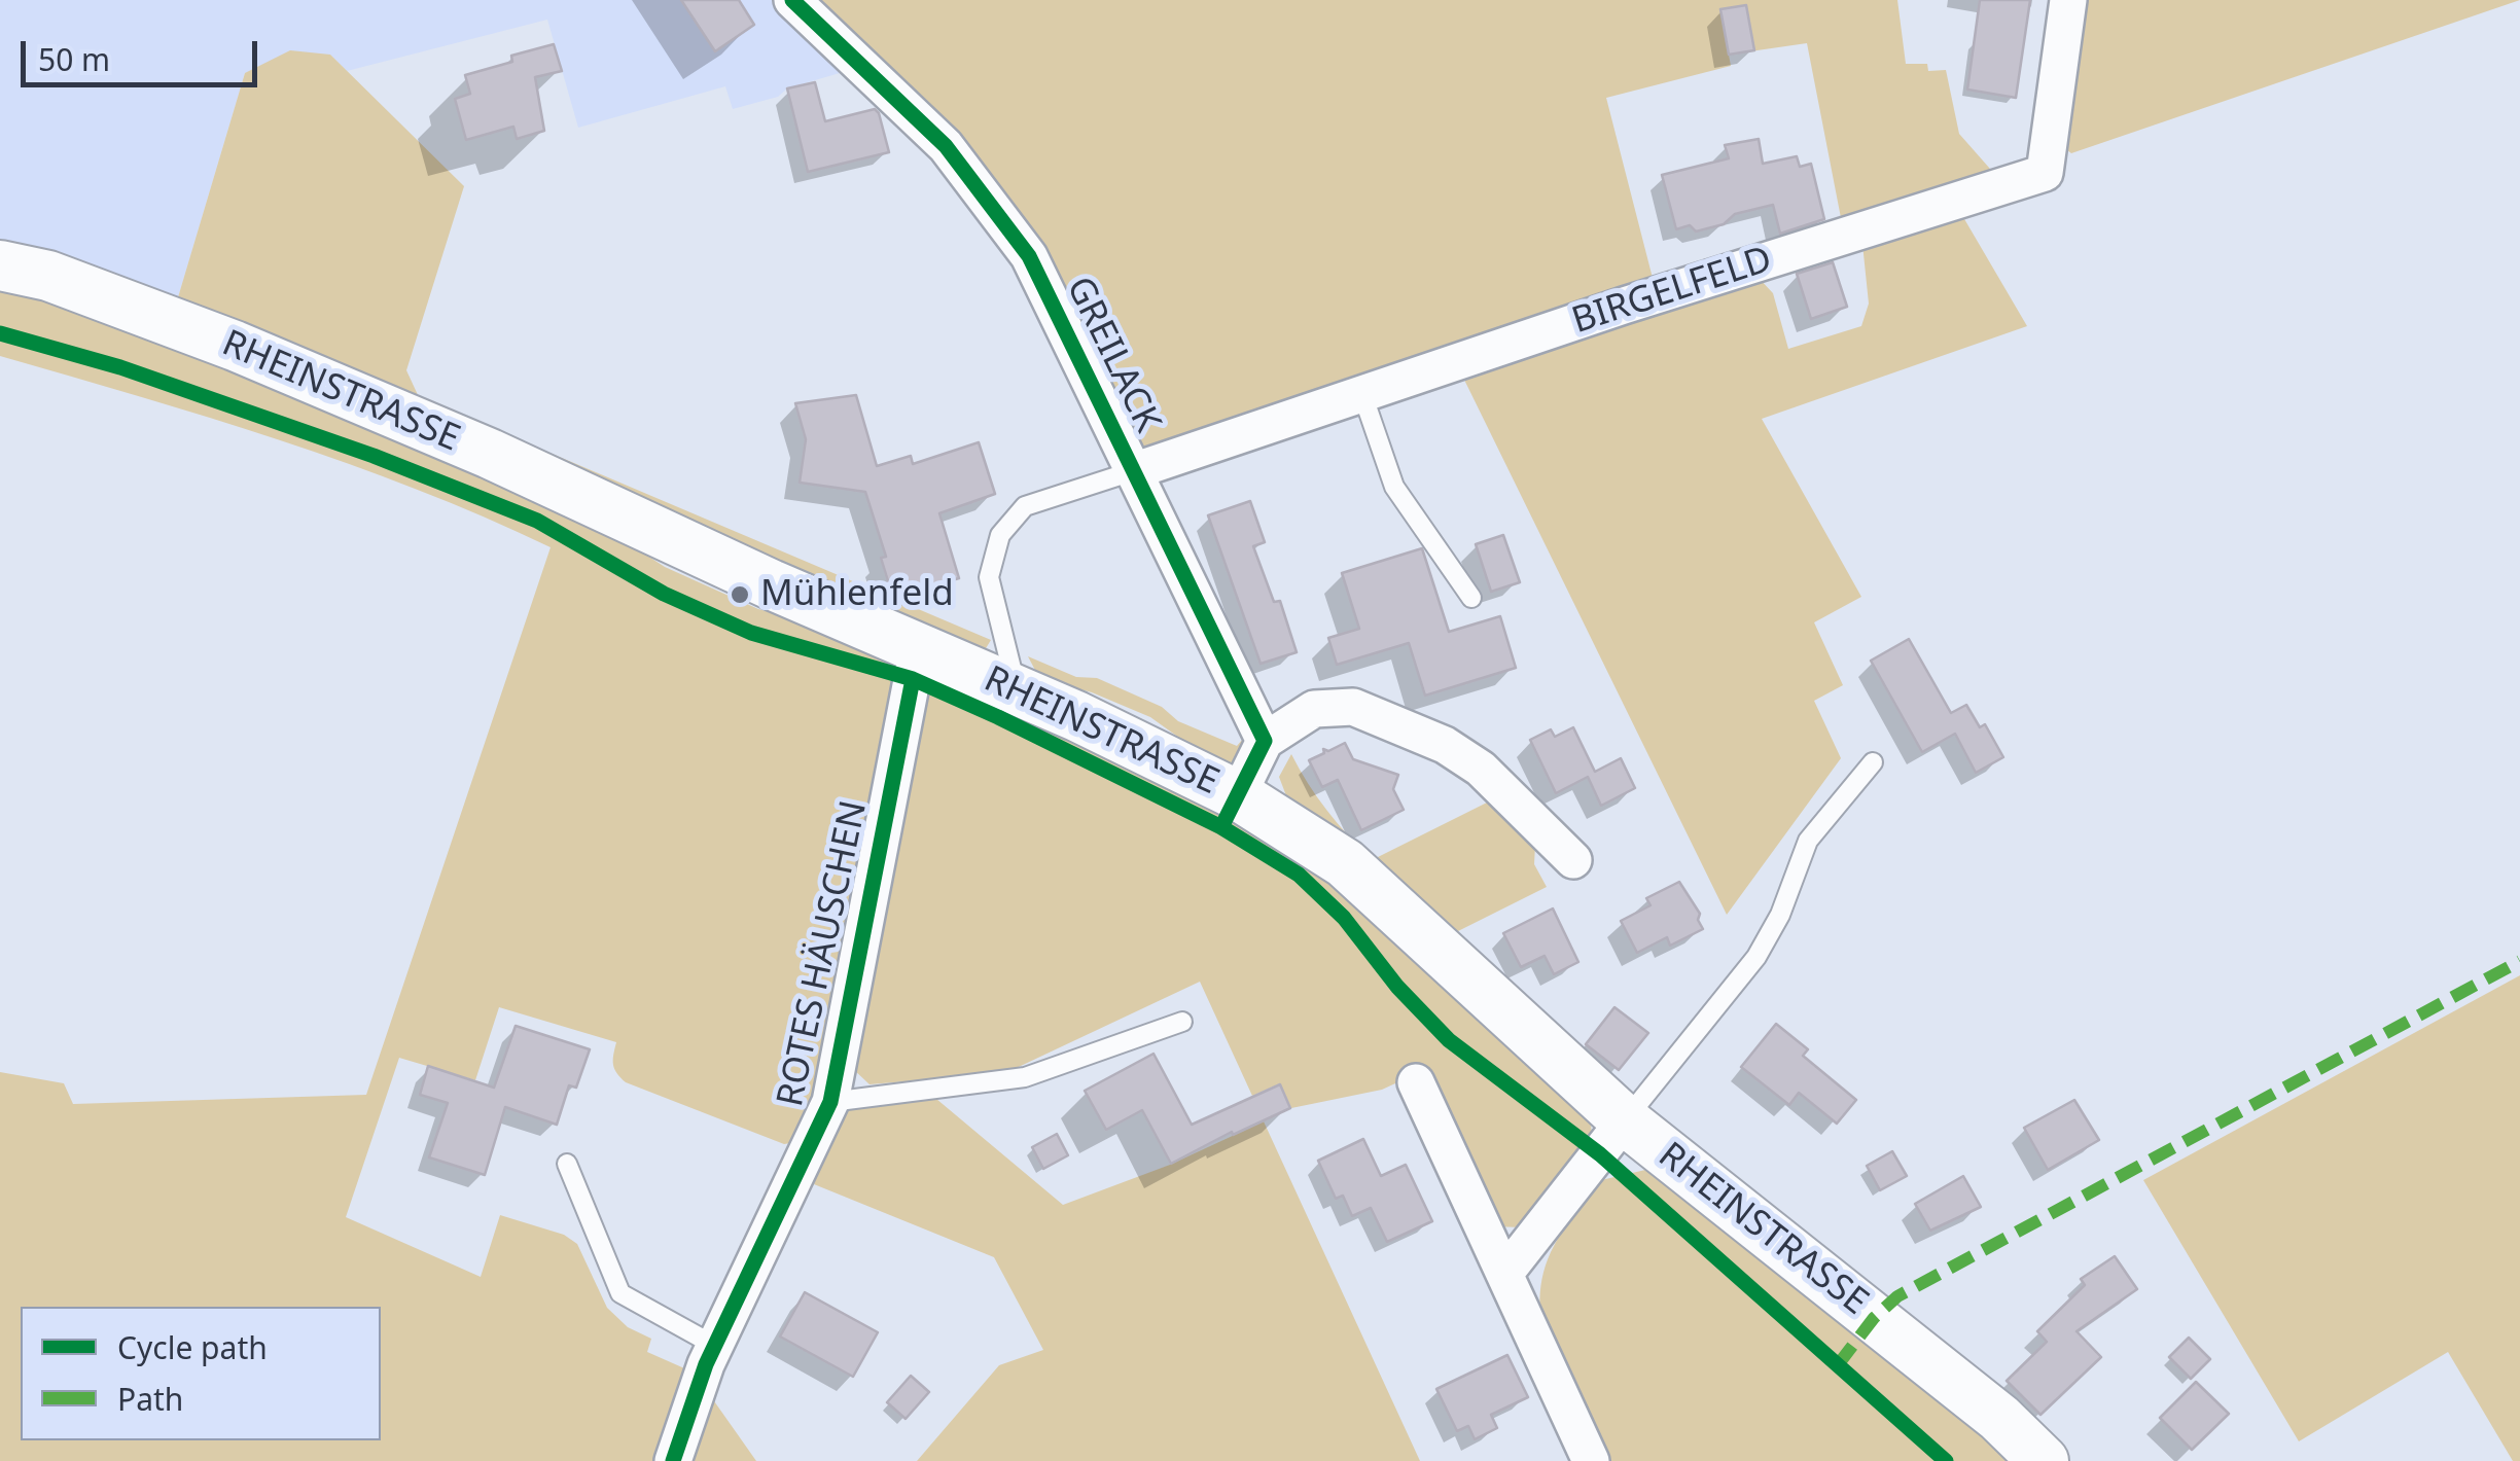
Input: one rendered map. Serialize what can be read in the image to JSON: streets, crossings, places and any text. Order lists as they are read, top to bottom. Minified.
{"streets":{"main road":["RHEINSTRASSE"],"street":["BIRGELFELD","GREILACK","ROTES HÄUSCHEN"]},"crossings":[["BIRGELFELD","GREILACK"],["RHEINSTRASSE","ROTES HÄUSCHEN"]],"places":["Mühlenfeld"],"legend":["Cycle path","Path"],"scale_bar":"50 m"}
